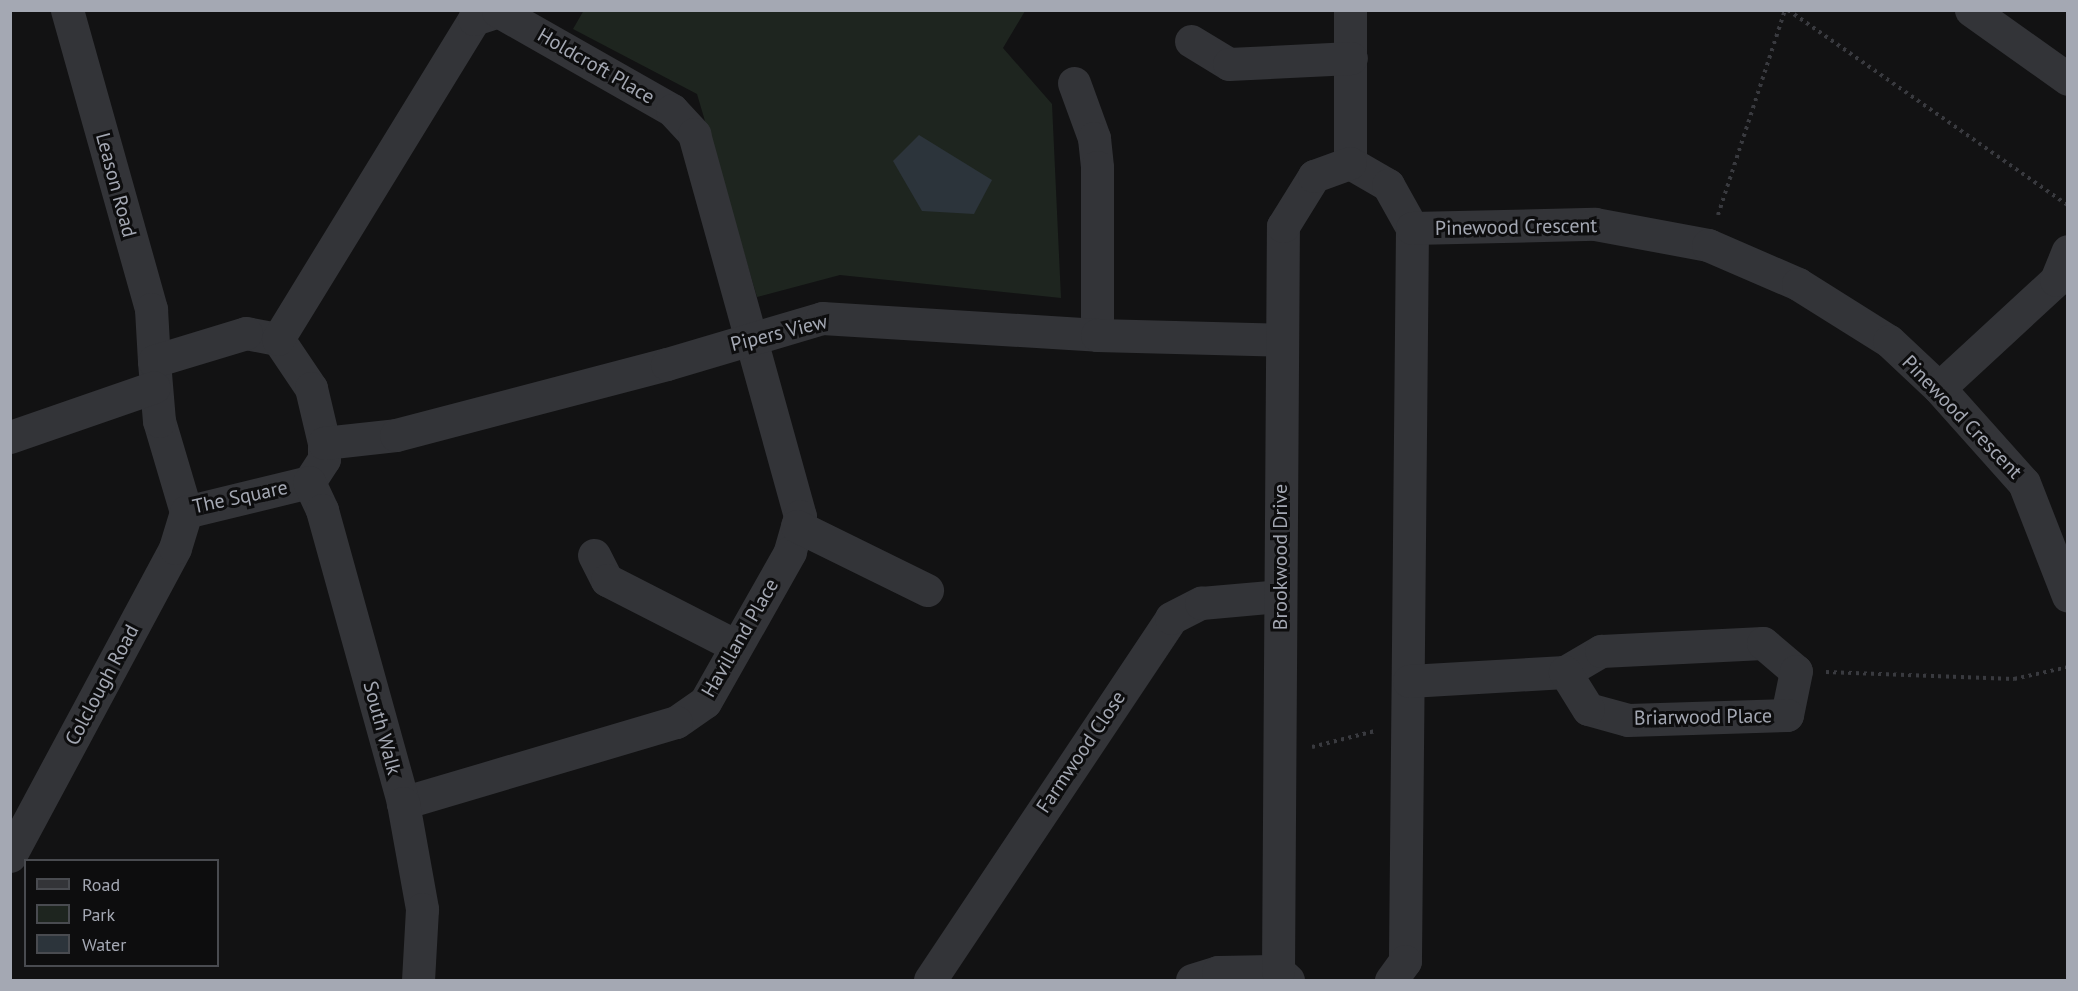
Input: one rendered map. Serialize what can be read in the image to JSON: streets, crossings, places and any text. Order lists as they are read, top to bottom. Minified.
{"streets":{"street":["Holdcroft Place","Leason Road","Pinewood Crescent","Pipers View","The Square","Brookwood Drive","Havilland Place","Colclough Road","Briarwood Place","South Walk","Farmwood Close"]},"crossings":[["Holdcroft Place","Leason Road"],["Holdcroft Place","Pipers View"],["Holdcroft Place","The Square"],["Holdcroft Place","Havilland Place"],["Holdcroft Place","Colclough Road"],["Holdcroft Place","South Walk"],["Leason Road","Pipers View"],["Leason Road","The Square"],["Leason Road","Colclough Road"],["Leason Road","South Walk"],["Pipers View","The Square"],["Pipers View","Brookwood Drive"],["Pipers View","Havilland Place"],["Pipers View","Colclough Road"],["Pipers View","South Walk"],["The Square","Colclough Road"],["The Square","South Walk"],["Brookwood Drive","Farmwood Close"],["Havilland Place","South Walk"],["Colclough Road","South Walk"]],"legend":["Road","Park","Water"]}
